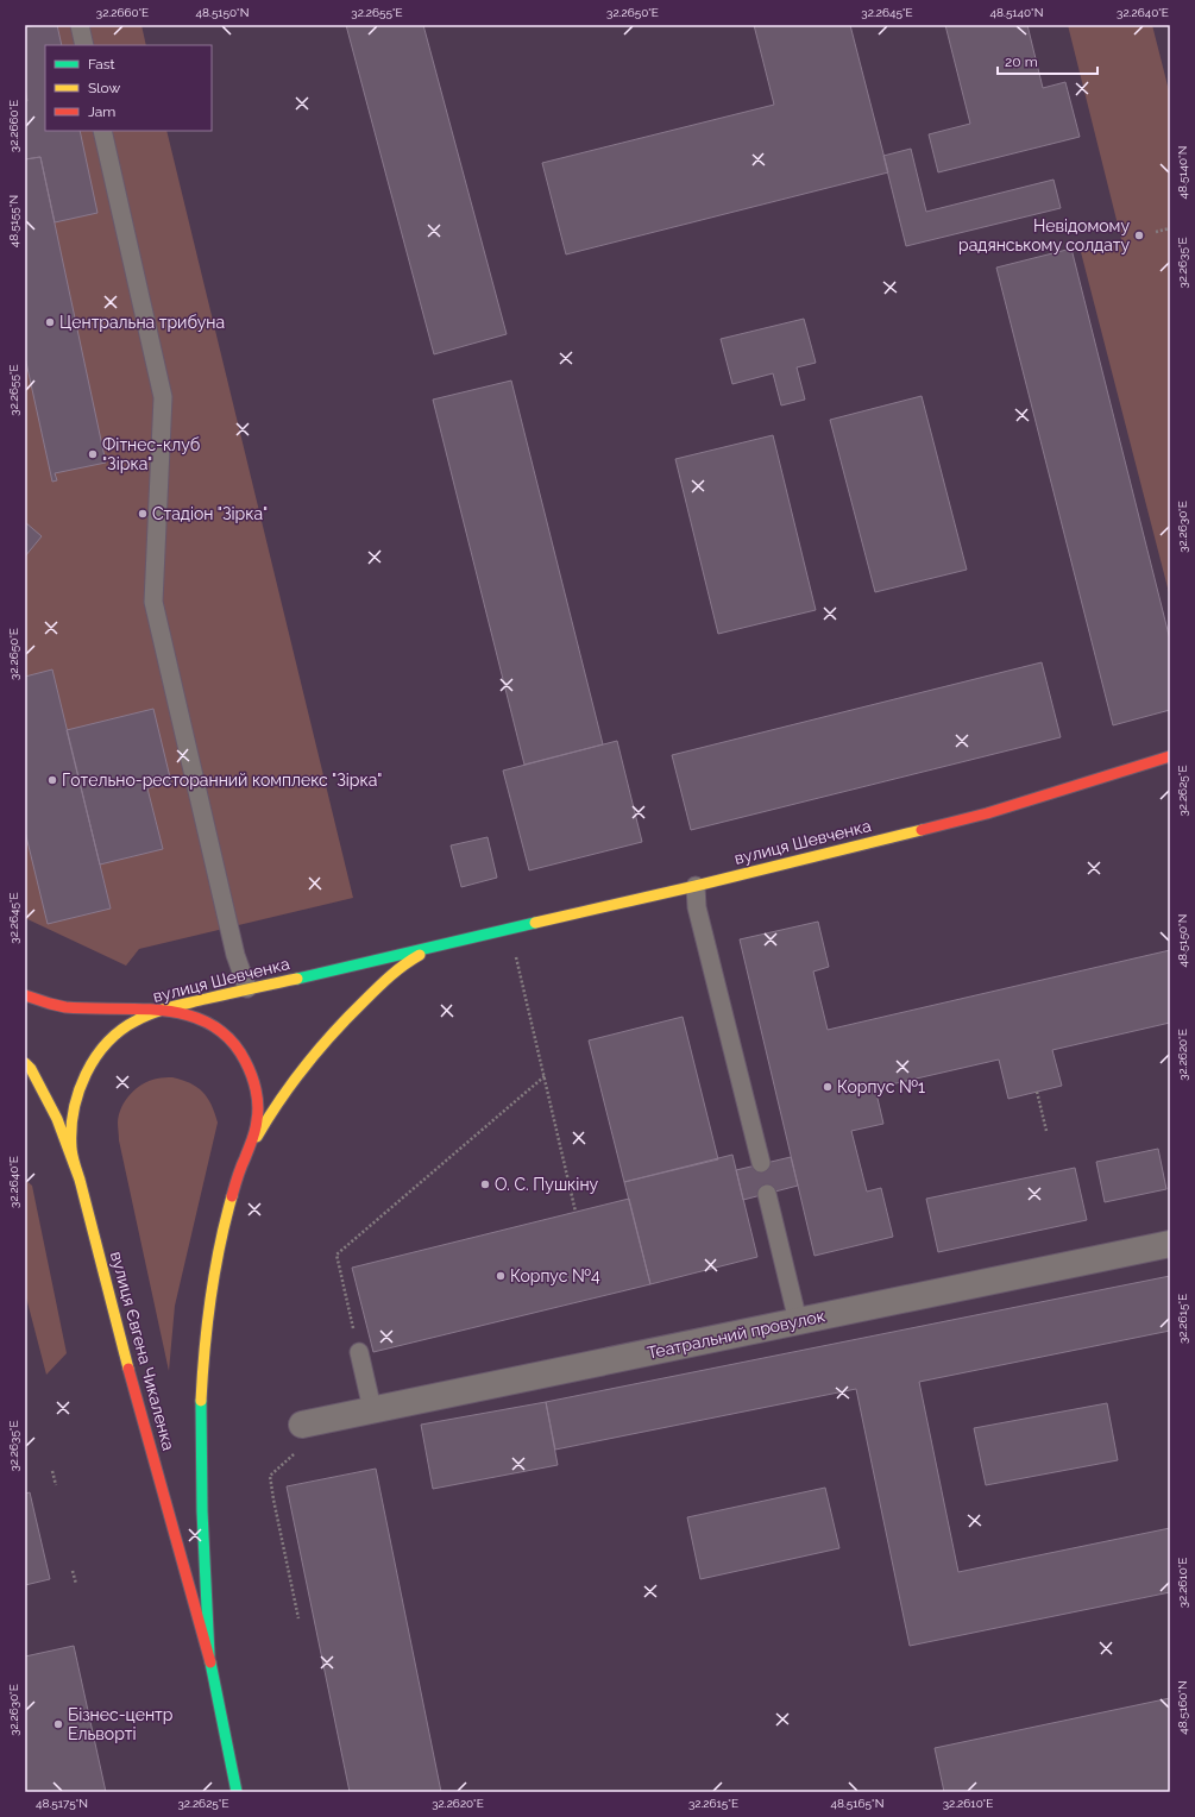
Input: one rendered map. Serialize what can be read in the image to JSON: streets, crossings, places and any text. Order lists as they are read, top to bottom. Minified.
{"streets":{"main road":["вулиця Шевченка","вулиця Євгена Чикаленка"],"street":["Театральний провулок"]},"crossings":[["вулиця Шевченка","вулиця Євгена Чикаленка"]],"places":["Невідомому радянському солдату","Центральна трибуна","Фітнес-клуб \"Зірка\"","Стадіон \"Зірка\"","Готельно-ресторанний комплекс \"Зірка\"","Корпус №1","О. С. Пушкіну","Корпус №4","Бізнес-центр Ельворті"],"legend":["Fast","Slow","Jam"],"scale_bar":"20 m","coordinates":["32.2660°E","48.5150°N","32.2655°E","32.2650°E","32.2645°E","48.5140°N","32.2640°E","48.5155°N","32.2635°E","32.2630°E","32.2625°E","32.2620°E","32.2615°E","32.2610°E","48.5160°N","48.5175°N","48.5165°N"]}
